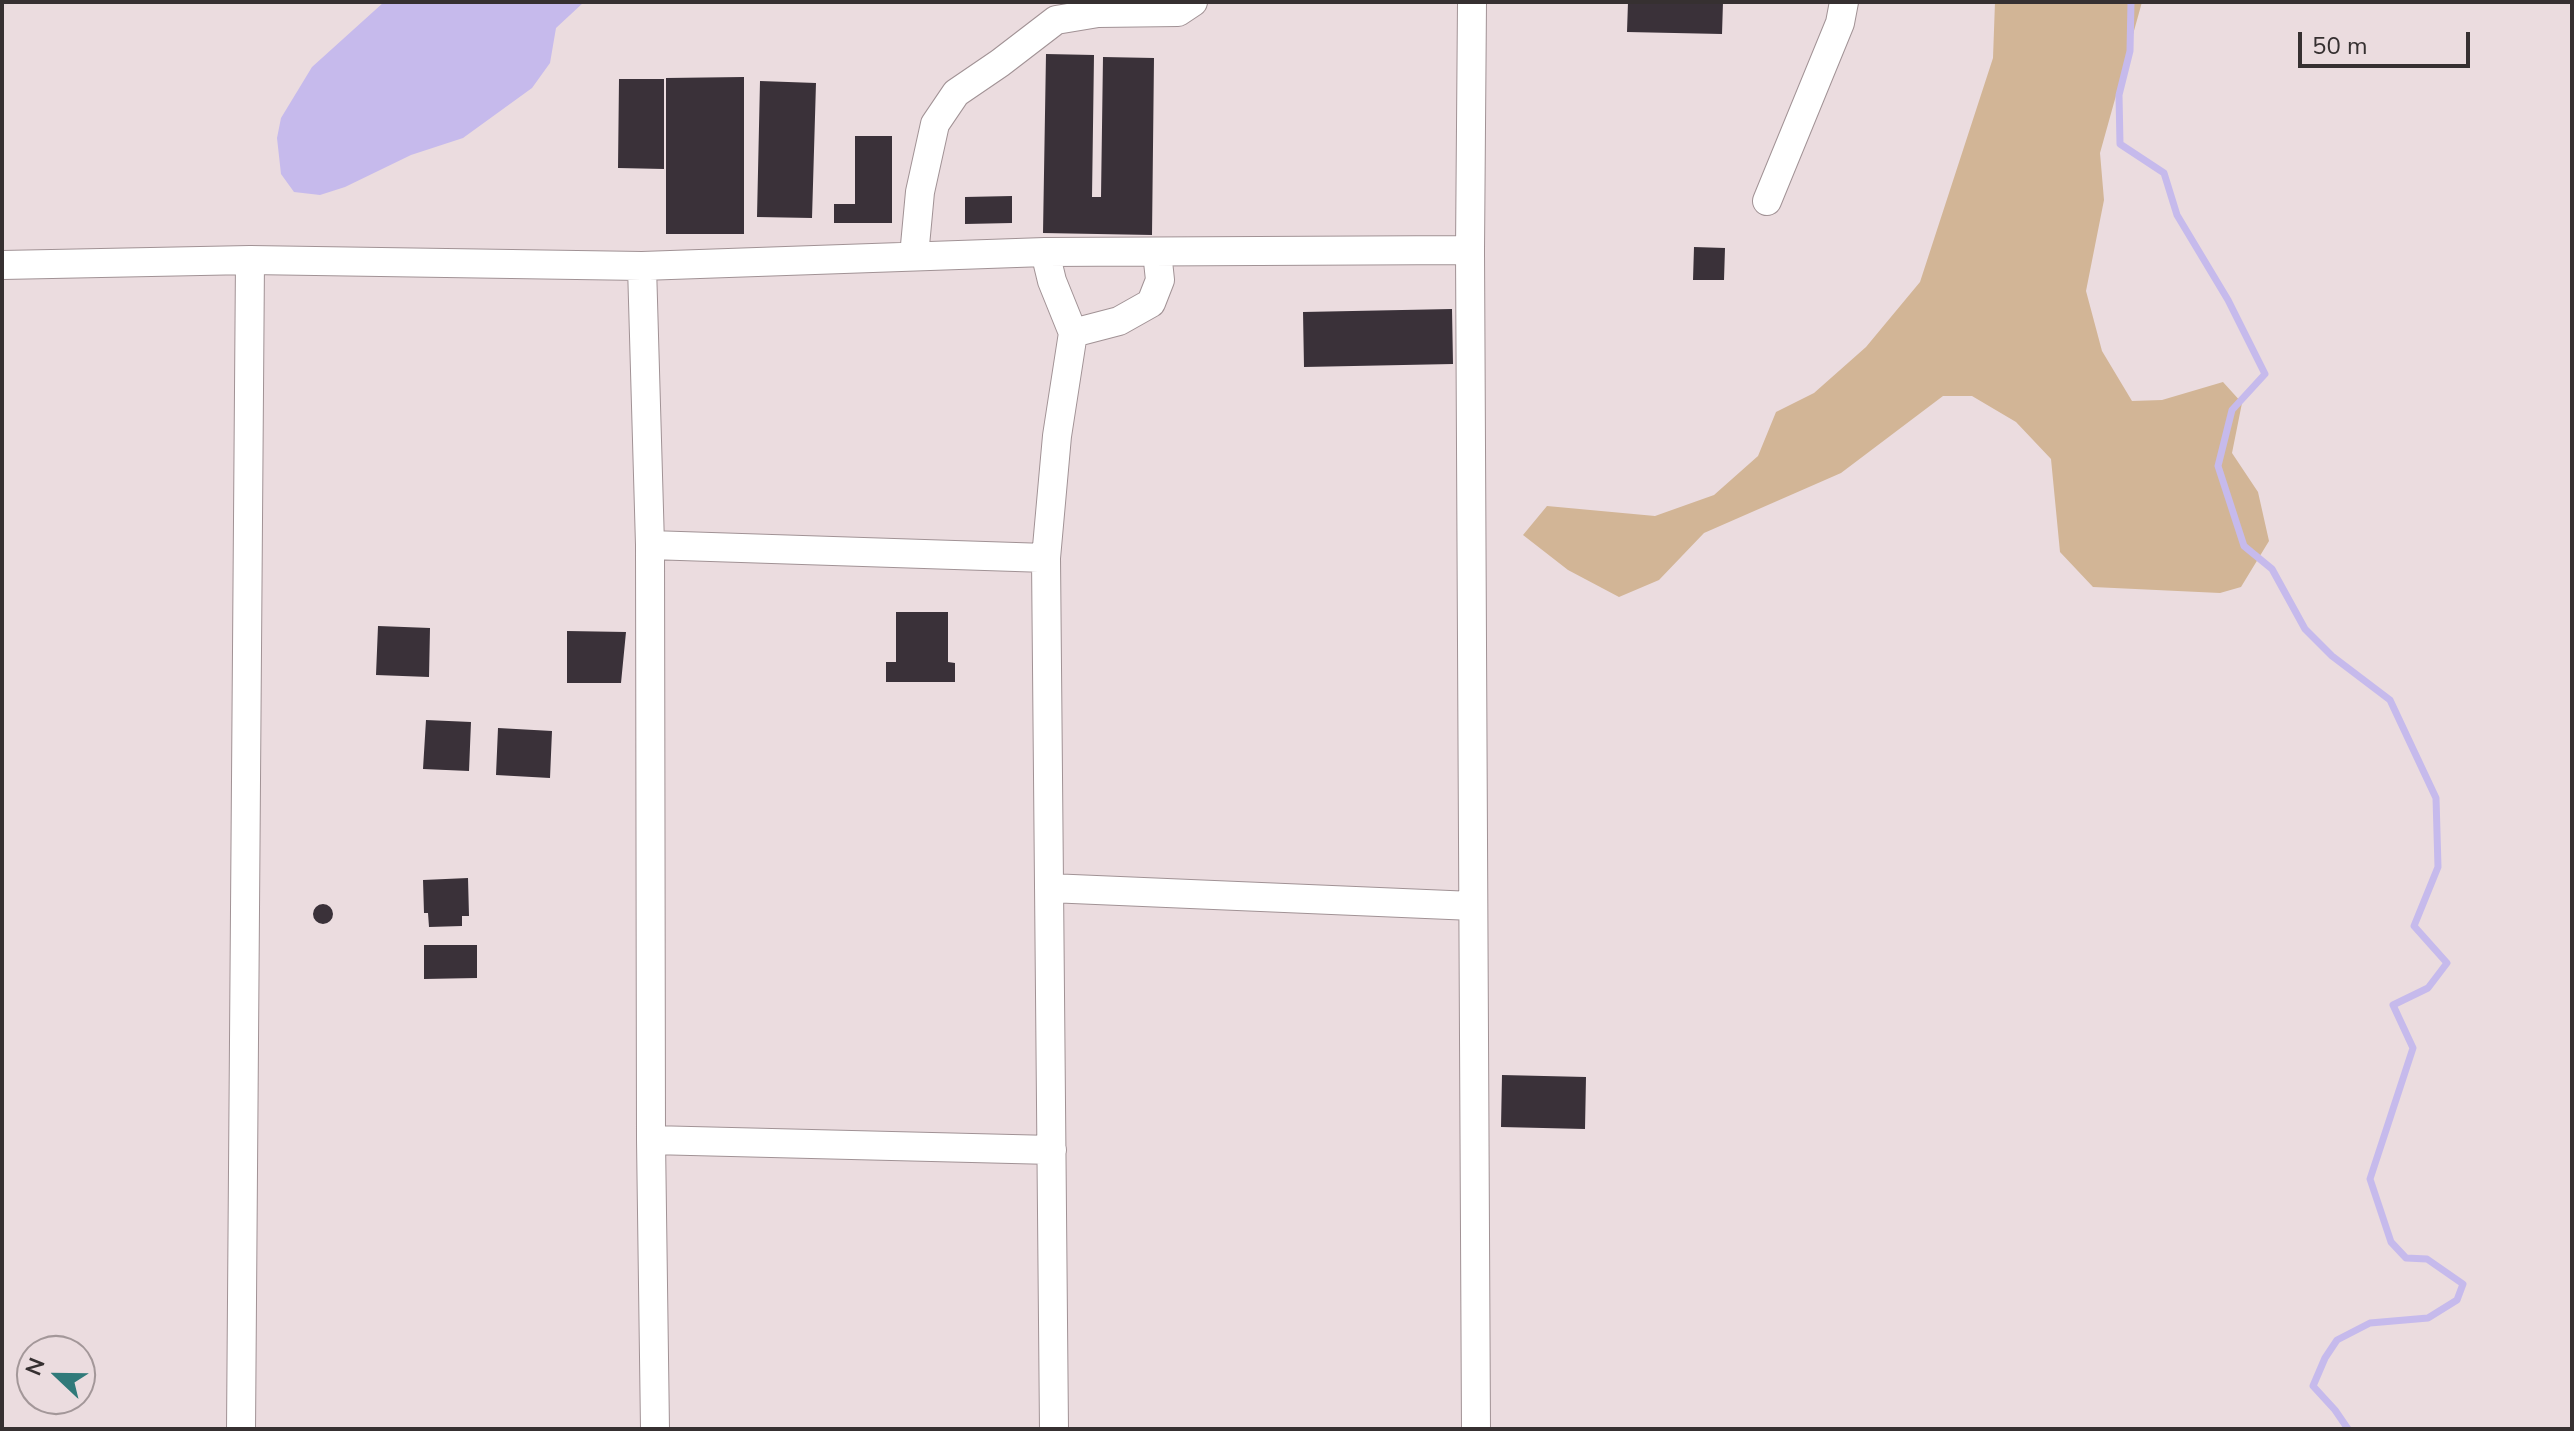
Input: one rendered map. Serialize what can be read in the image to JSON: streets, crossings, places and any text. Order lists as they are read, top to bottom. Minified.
{"scale_bar":"50 m","north":"left"}
